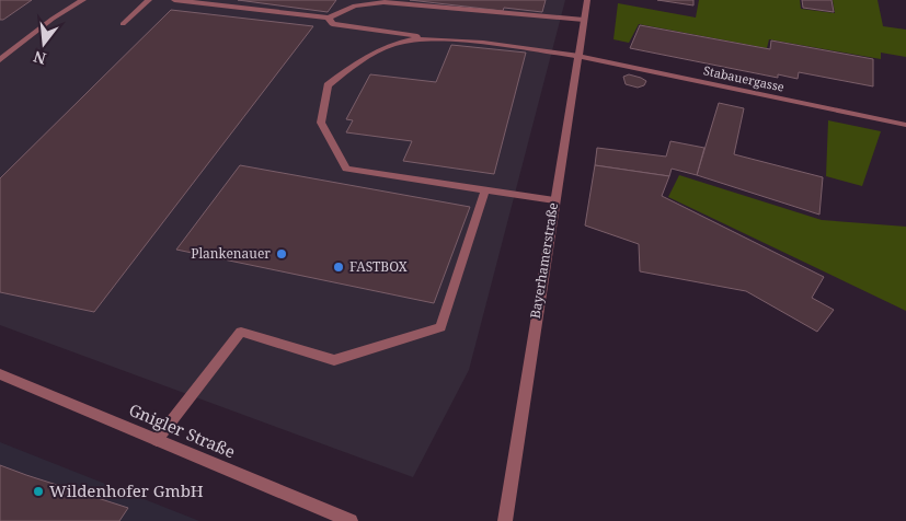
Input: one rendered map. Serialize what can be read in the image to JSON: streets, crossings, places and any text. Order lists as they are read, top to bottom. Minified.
{"streets":{"street":["Stabauergasse","Bayerhamerstraße","Gnigler Straße"]},"crossings":[["Stabauergasse","Bayerhamerstraße"]],"places":["Plankenauer","FASTBOX","Wildenhofer GmbH"],"north":"bottom"}
